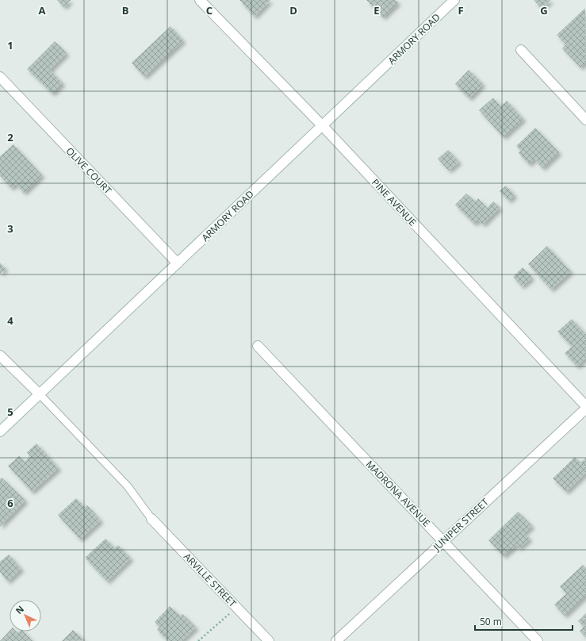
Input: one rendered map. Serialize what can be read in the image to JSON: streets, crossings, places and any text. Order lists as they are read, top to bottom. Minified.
{"streets":{"street":["ARMORY ROAD","OLIVE COURT","PINE AVENUE","MADRONA AVENUE","JUNIPER STREET","ARVILLE STREET"]},"crossings":[["ARMORY ROAD","OLIVE COURT"],["ARMORY ROAD","PINE AVENUE"],["PINE AVENUE","JUNIPER STREET"],["MADRONA AVENUE","JUNIPER STREET"]],"scale_bar":"50 m","north":"top left","grid":{"columns":["A","B","C","D","E","F","G"],"rows":["1","2","3","4","5","6"]}}
